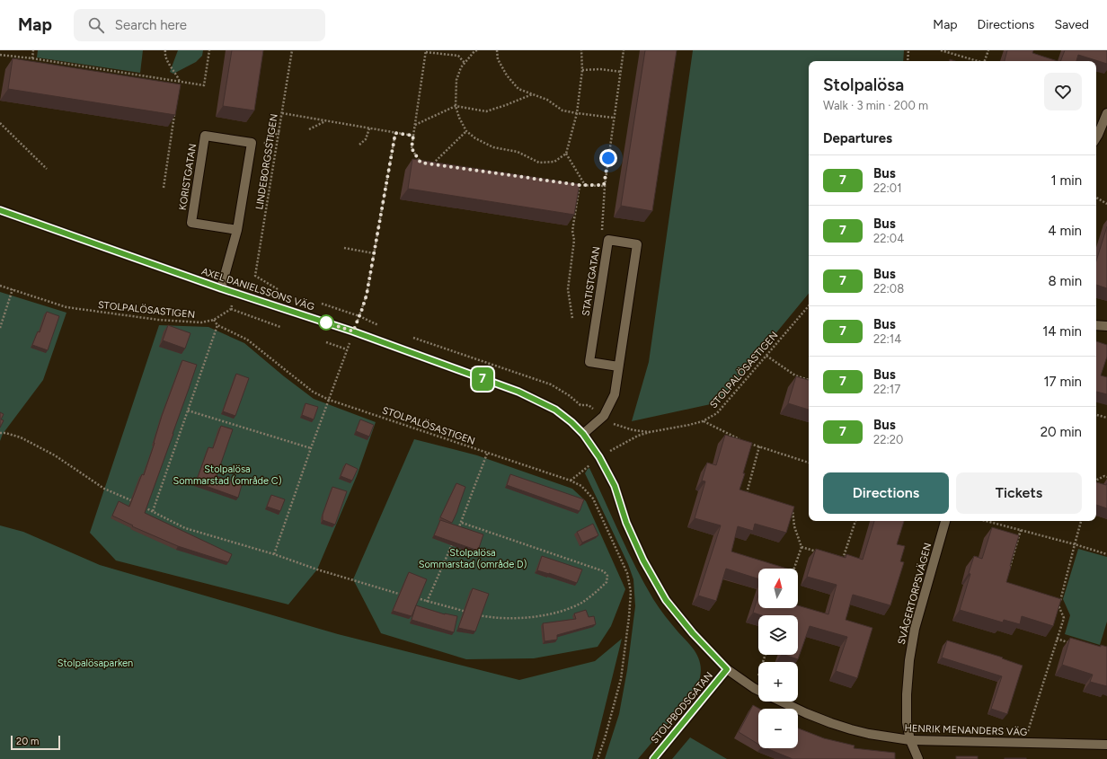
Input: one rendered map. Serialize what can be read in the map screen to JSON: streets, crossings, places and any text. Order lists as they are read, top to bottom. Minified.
{"streets":{"street":["KORISTGATAN","STATISTGATAN","AXEL DANIELSSONS VÄG","SVÅGERTORPSVÄGEN","STOLPBODSGATAN","HENRIK MENANDERS VÄG"],"path":["LINDEBORGSSTIGEN","STOLPALÖSASTIGEN"]},"crossings":[["KORISTGATAN","AXEL DANIELSSONS VÄG"],["STATISTGATAN","AXEL DANIELSSONS VÄG"],["AXEL DANIELSSONS VÄG","STOLPALÖSASTIGEN"],["AXEL DANIELSSONS VÄG","STOLPBODSGATAN"],["SVÅGERTORPSVÄGEN","HENRIK MENANDERS VÄG"]],"parks":["Stolpalösa Sommarstad (område C)","Stolpalösa Sommarstad (område D)","Stolpalösaparken"],"lines":["bus line 7"],"scale_bar":"20 m","north":"top","page":{"header":"Map","search":"Search here","nav":["Map","Directions","Saved"],"on_map":"7","heading":[["Stolpalösa","Walk · 3 min · 200 m"],"Departures"],"list":[{"mark":"7","name":"Bus","note":"22:01","value":"1 min"},{"mark":"7","name":"Bus","note":"22:04","value":"4 min"},{"mark":"7","name":"Bus","note":"22:08","value":"8 min"},{"mark":"7","name":"Bus","note":"22:14","value":"14 min"},{"mark":"7","name":"Bus","note":"22:17","value":"17 min"},{"mark":"7","name":"Bus","note":"22:20","value":"20 min"}],"buttons":["Directions","Tickets"],"map_buttons":["+","−"],"scale":"20 m"}}
